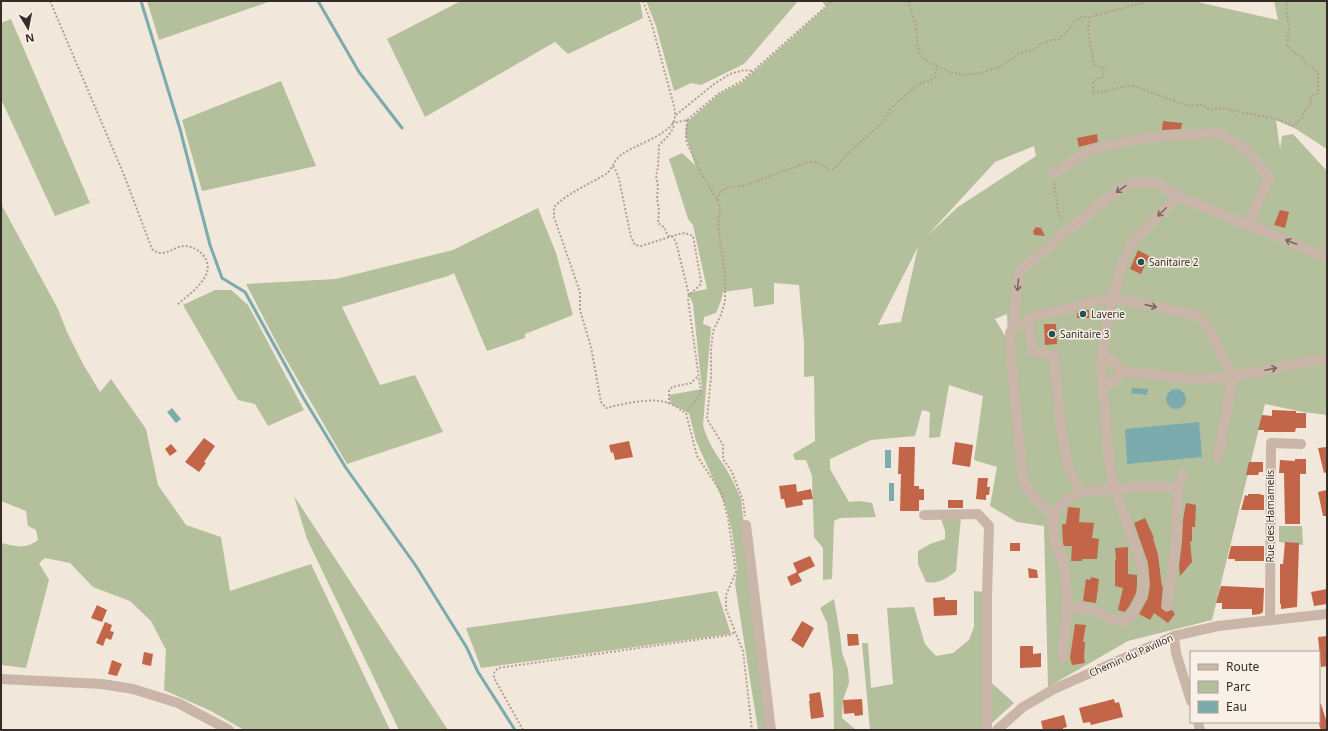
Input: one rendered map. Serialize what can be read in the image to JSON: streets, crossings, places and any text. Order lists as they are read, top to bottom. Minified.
{"streets":{"street":["Rue des Hamamelis","Chemin du Pavillon"]},"crossings":[["Rue des Hamamelis","Chemin du Pavillon"]],"places":["Sanitaire 2","Laverie","Sanitaire 3"],"legend":["Route","Parc","Eau"],"north":"bottom"}
